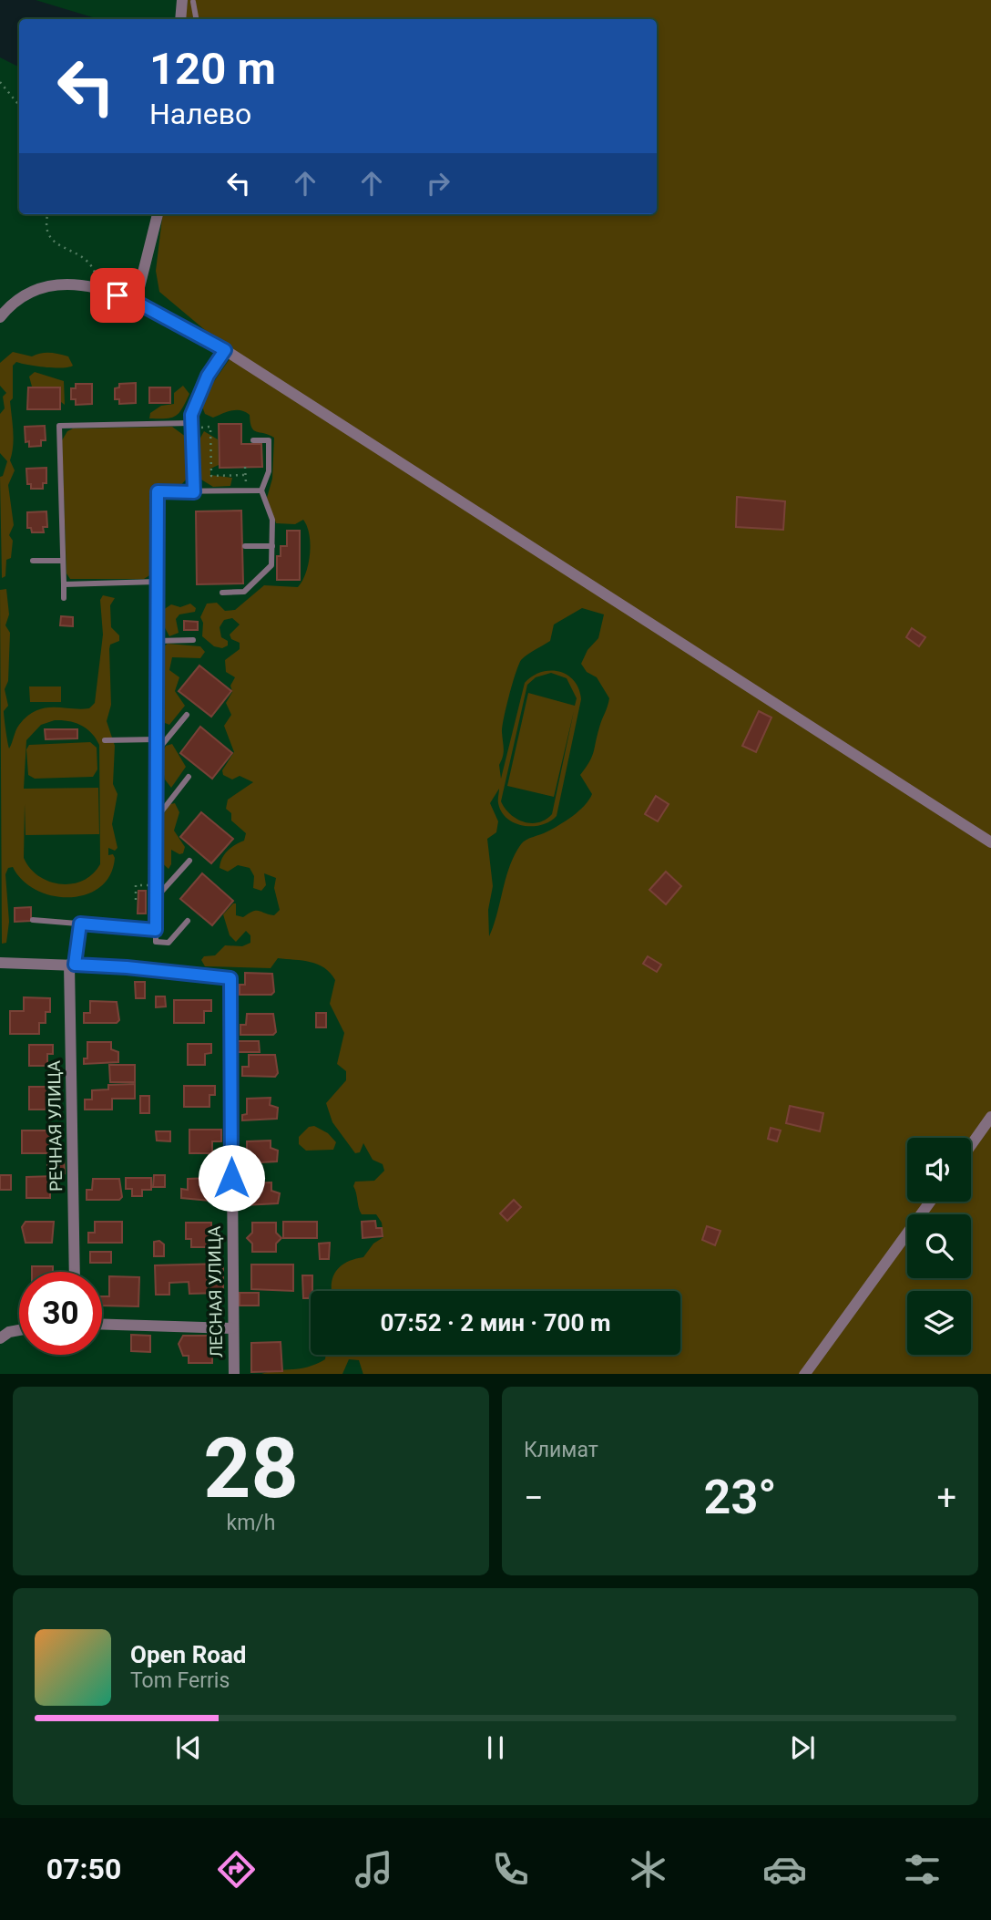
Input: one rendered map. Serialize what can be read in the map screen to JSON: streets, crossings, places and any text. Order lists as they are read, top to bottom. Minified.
{"streets":{"street":["РЕЧНАЯ УЛИЦА","ЛЕСНАЯ УЛИЦА"]},"crossings":[["РЕЧНАЯ УЛИЦА","ЛЕСНАЯ УЛИЦА"]],"page":{"turn":["120 m","Налево"],"limit":"30","trip":"07:52 · 2 мин · 700 m","tile":[["28","km/h"],"Климат"],"heat":["−","23°","+"],"song":["Open Road","Tom Ferris"],"tabs":"07:50"}}
